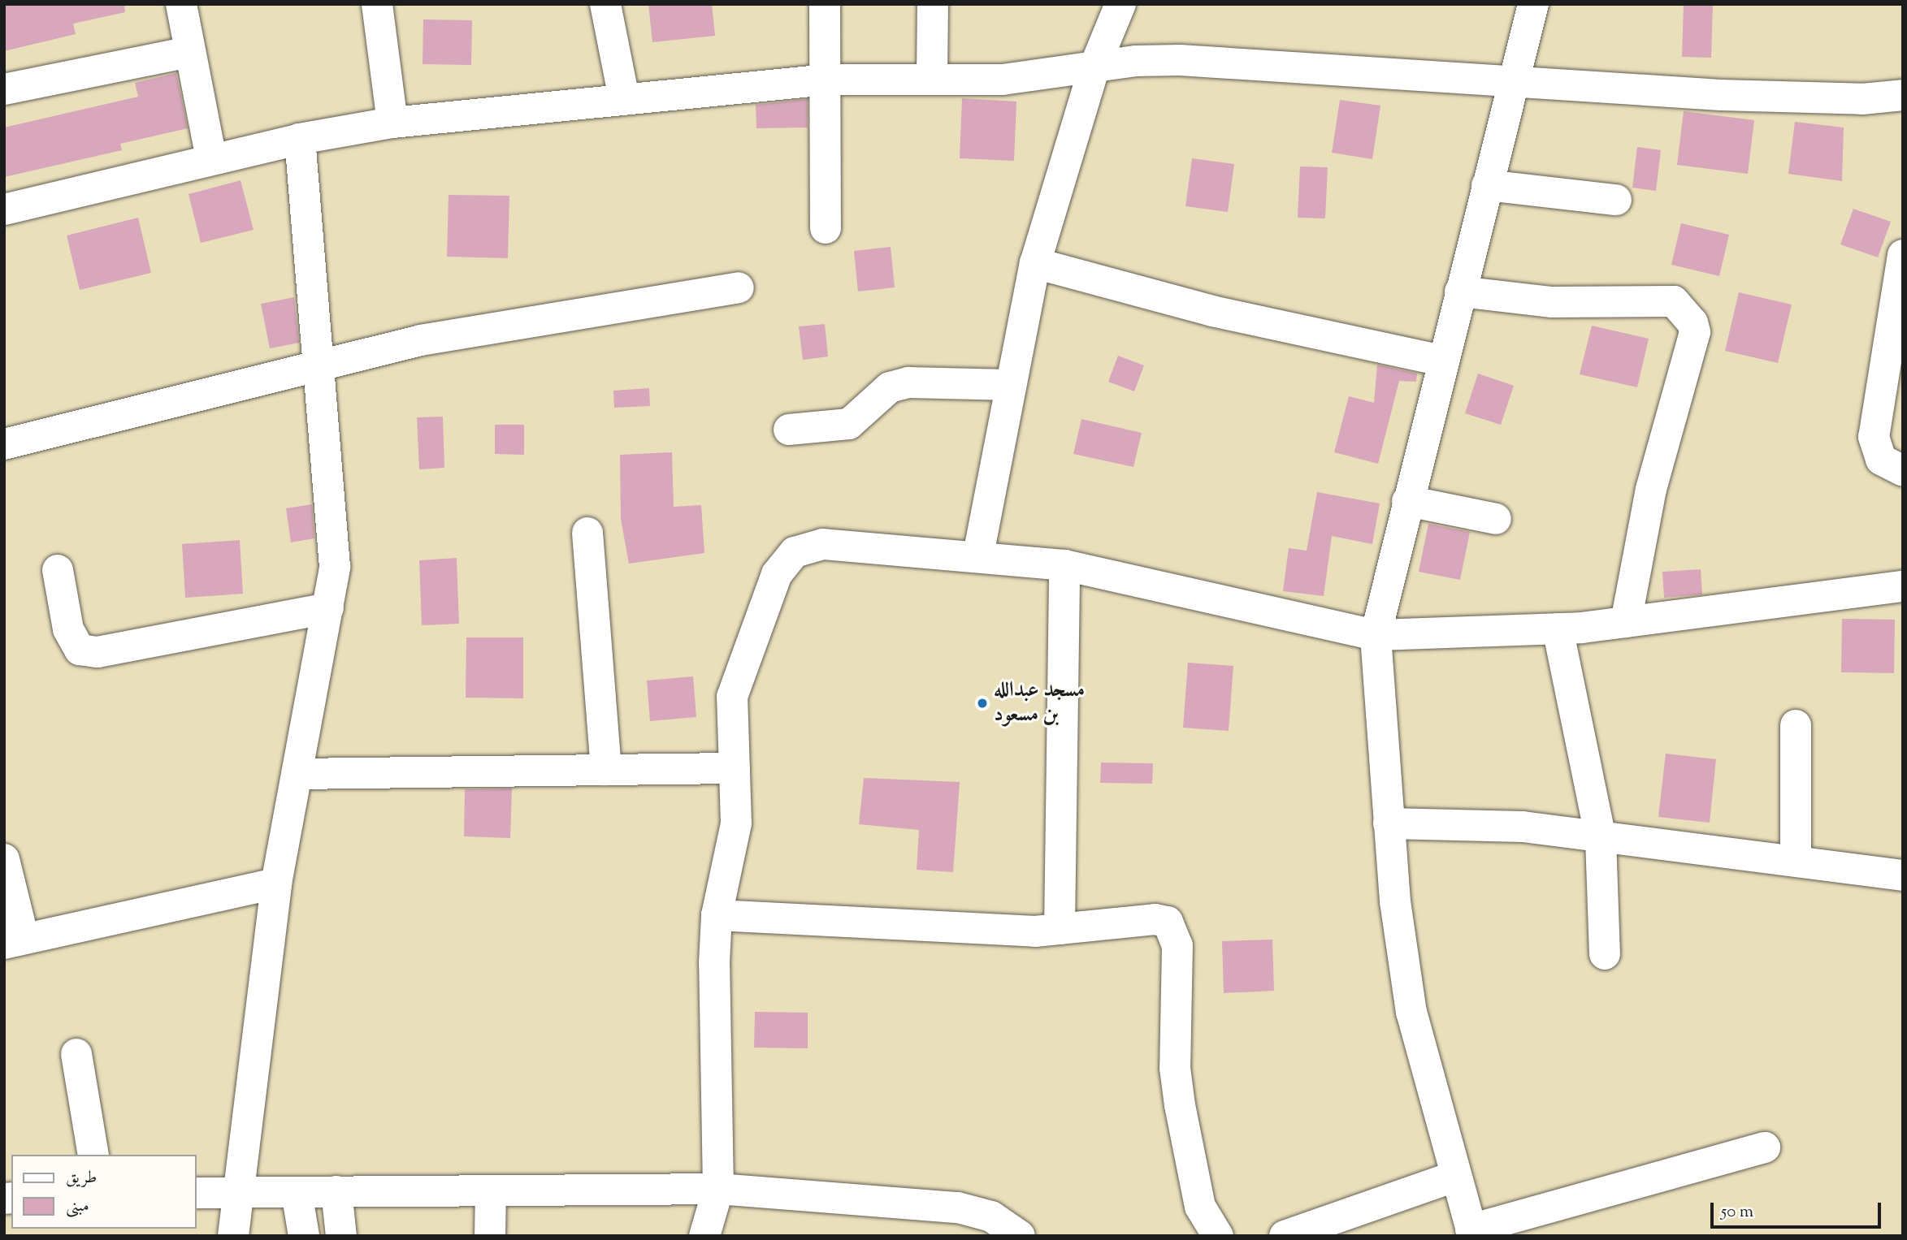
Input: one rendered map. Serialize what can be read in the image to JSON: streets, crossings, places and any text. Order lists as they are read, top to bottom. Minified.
{"places":["مسجد عبدالله بن مسعود"],"legend":["طريق","مبنى"],"scale_bar":"50 m"}
